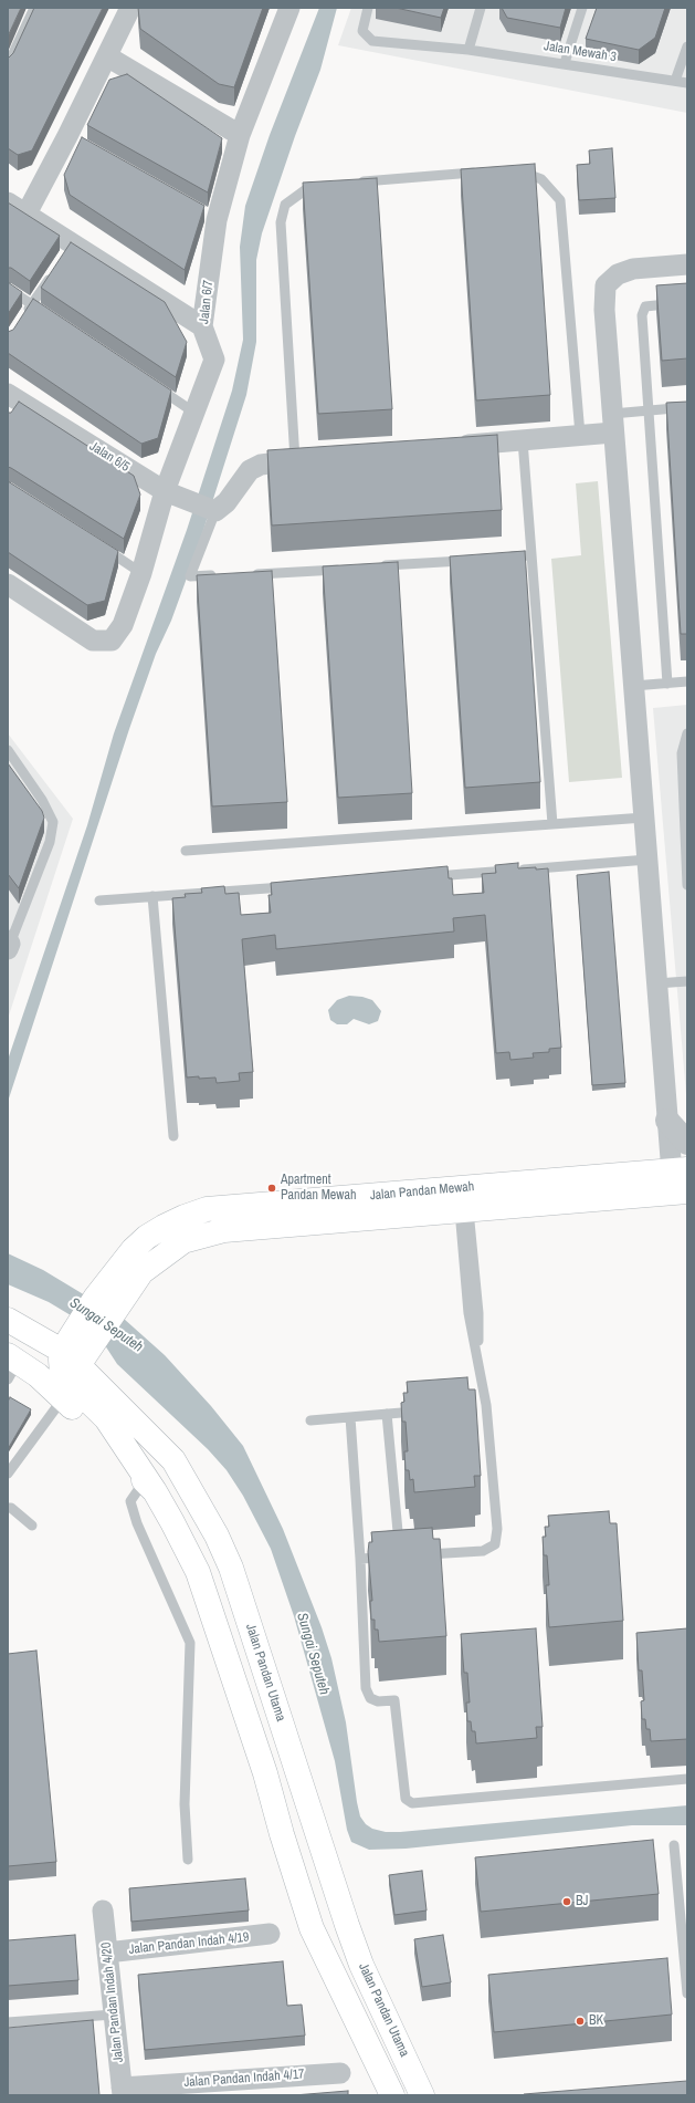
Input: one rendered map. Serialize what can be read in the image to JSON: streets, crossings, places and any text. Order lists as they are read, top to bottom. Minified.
{"streets":{"main road":["Jalan Pandan Mewah","Jalan Pandan Utama"],"street":["Jalan 6/7","Jalan 6/5","Jalan Pandan Indah 4/19","Jalan Pandan Indah 4/20","Jalan Pandan Indah 4/17"],"lane":["Jalan Mewah 3"]},"crossings":[["Jalan 6/7","Jalan 6/5"],["Jalan Pandan Mewah","Jalan Pandan Utama"],["Jalan Pandan Indah 4/19","Jalan Pandan Indah 4/20"],["Jalan Pandan Indah 4/20","Jalan Pandan Indah 4/17"]],"water":["Sungai Seputeh"],"places":["Apartment Pandan Mewah","BJ","BK"]}
